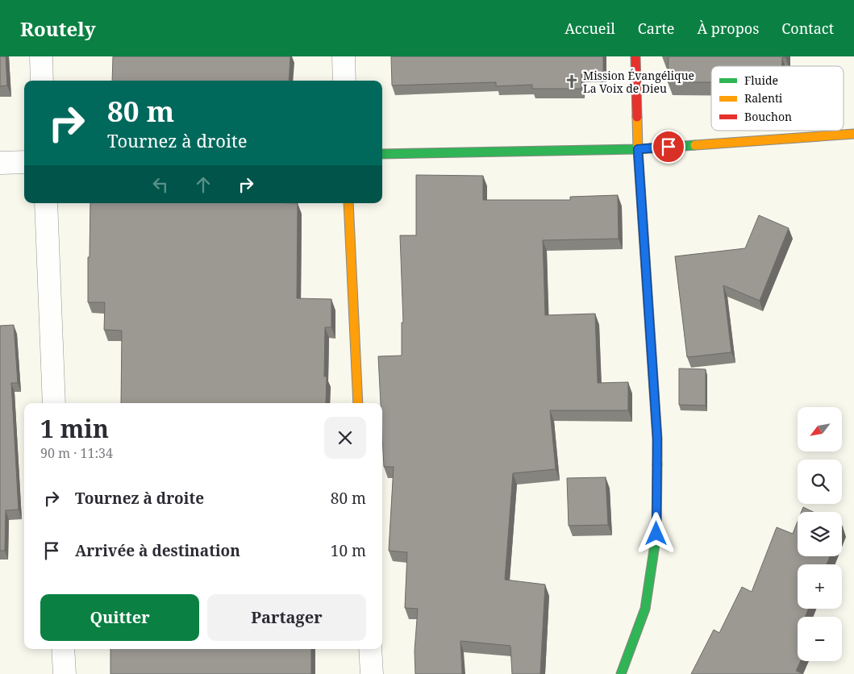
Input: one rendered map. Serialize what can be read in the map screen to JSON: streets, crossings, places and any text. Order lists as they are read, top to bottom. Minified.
{"places":{"church":["Mission Évangélique La Voix de Dieu"]},"legend":["Fluide","Ralenti","Bouchon"],"north":"bottom left","page":{"header":"Routely","nav":["Accueil","Carte","À propos","Contact"],"turn":["80 m","Tournez à droite"],"heading":["1 min","90 m · 11:34"],"map_buttons":["+","−"],"list":[{"name":"Tournez à droite","value":"80 m"},{"name":"Arrivée à destination","value":"10 m"}],"buttons":["Quitter","Partager"]}}
